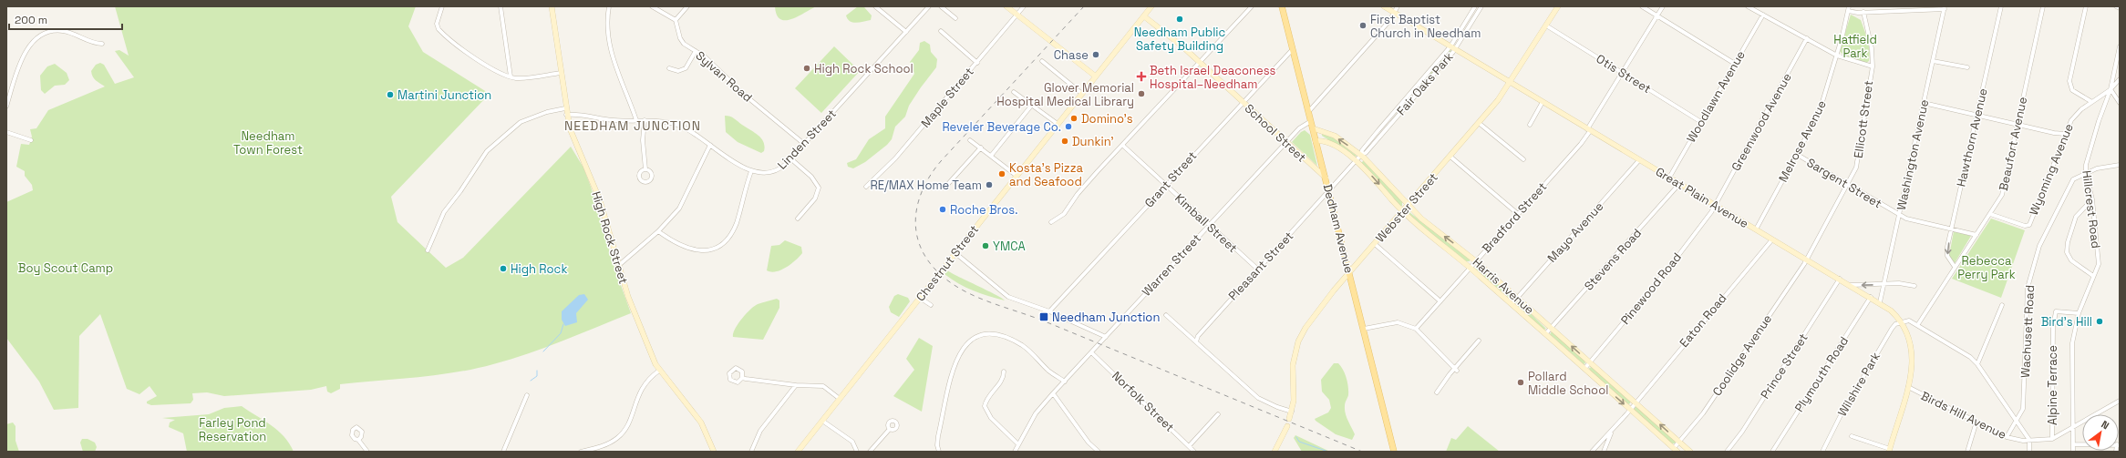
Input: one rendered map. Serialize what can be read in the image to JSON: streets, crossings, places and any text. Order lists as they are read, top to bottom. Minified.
{"streets":{"main road":["Dedham Avenue"],"street":["Otis Street","Sylvan Road","Fair Oaks Park","Woodlawn Avenue","Maple Street","Ellicott Street","Greenwood Avenue","School Street","Hawthorn Avenue","Linden Street","Melrose Avenue","Beaufort Avenue","Washington Avenue","Wyoming Avenue","Grant Street","Sargent Street","Great Plain Avenue","Webster Street","Hillcrest Road","Bradford Street","Kimball Street","Mayo Avenue","High Rock Street","Stevens Road","Chestnut Street","Warren Street","Pleasant Street","Harris Avenue","Pinewood Road","Eaton Road","Wachusett Road","Coolidge Avenue","Prince Street","Plymouth Road","Wilshire Park","Alpine Terrace","Norfolk Street","Birds Hill Avenue"]},"crossings":[["Otis Street","Woodlawn Avenue"],["Otis Street","Webster Street"],["Otis Street","Bradford Street"],["Sylvan Road","Linden Street"],["Fair Oaks Park","Great Plain Avenue"],["Fair Oaks Park","Dedham Avenue"],["Fair Oaks Park","Pleasant Street"],["Fair Oaks Park","Harris Avenue"],["Woodlawn Avenue","Great Plain Avenue"],["Ellicott Street","Sargent Street"],["Ellicott Street","Great Plain Avenue"],["Ellicott Street","Coolidge Avenue"],["Greenwood Avenue","Great Plain Avenue"],["Greenwood Avenue","Pinewood Road"],["School Street","Grant Street"],["School Street","Dedham Avenue"],["School Street","Chestnut Street"],["School Street","Warren Street"],["Hawthorn Avenue","Beaufort Avenue"],["Hawthorn Avenue","Sargent Street"],["Linden Street","High Rock Street"],["Melrose Avenue","Sargent Street"],["Melrose Avenue","Great Plain Avenue"],["Beaufort Avenue","Wyoming Avenue"],["Beaufort Avenue","Sargent Street"],["Washington Avenue","Sargent Street"],["Washington Avenue","Great Plain Avenue"],["Wyoming Avenue","Hillcrest Road"],["Grant Street","Kimball Street"],["Grant Street","Dedham Avenue"],["Great Plain Avenue","Webster Street"],["Great Plain Avenue","Bradford Street"],["Great Plain Avenue","Mayo Avenue"],["Great Plain Avenue","Stevens Road"],["Great Plain Avenue","Pinewood Road"],["Great Plain Avenue","Eaton Road"],["Great Plain Avenue","Coolidge Avenue"],["Great Plain Avenue","Prince Street"],["Great Plain Avenue","Plymouth Road"],["Great Plain Avenue","Wilshire Park"],["Great Plain Avenue","Birds Hill Avenue"],["Webster Street","Dedham Avenue"],["Webster Street","Harris Avenue"],["Hillcrest Road","Wachusett Road"],["Hillcrest Road","Alpine Terrace"],["Hillcrest Road","Birds Hill Avenue"],["Bradford Street","Harris Avenue"],["Kimball Street","Warren Street"],["Kimball Street","Pleasant Street"],["Dedham Avenue","Warren Street"],["Dedham Avenue","Pleasant Street"],["Dedham Avenue","Harris Avenue"],["Mayo Avenue","Harris Avenue"],["Stevens Road","Harris Avenue"],["Warren Street","Norfolk Street"],["Harris Avenue","Pinewood Road"],["Harris Avenue","Eaton Road"],["Harris Avenue","Coolidge Avenue"],["Wachusett Road","Birds Hill Avenue"],["Alpine Terrace","Birds Hill Avenue"]],"districts":["NEEDHAM JUNCTION"],"parks":["Hatfield Park","Needham Town Forest","Rebecca Perry Park","Boy Scout Camp","Farley Pond Reservation"],"places":{"other":["Needham Public Safety Building","First Baptist Church in Needham","Chase","High Rock School","Glover Memorial Hospital Medical Library","Martini Junction","Domino's","Reveler Beverage Co.","Dunkin'","Kosta's Pizza and Seafood","RE/MAX Home Team","Roche Bros.","YMCA","High Rock","Bird's Hill","Pollard Middle School"],"health":["Beth Israel Deaconess Hospital–Needham"],"transit":["Needham Junction"]},"scale_bar":"200 m","north":"top right"}
